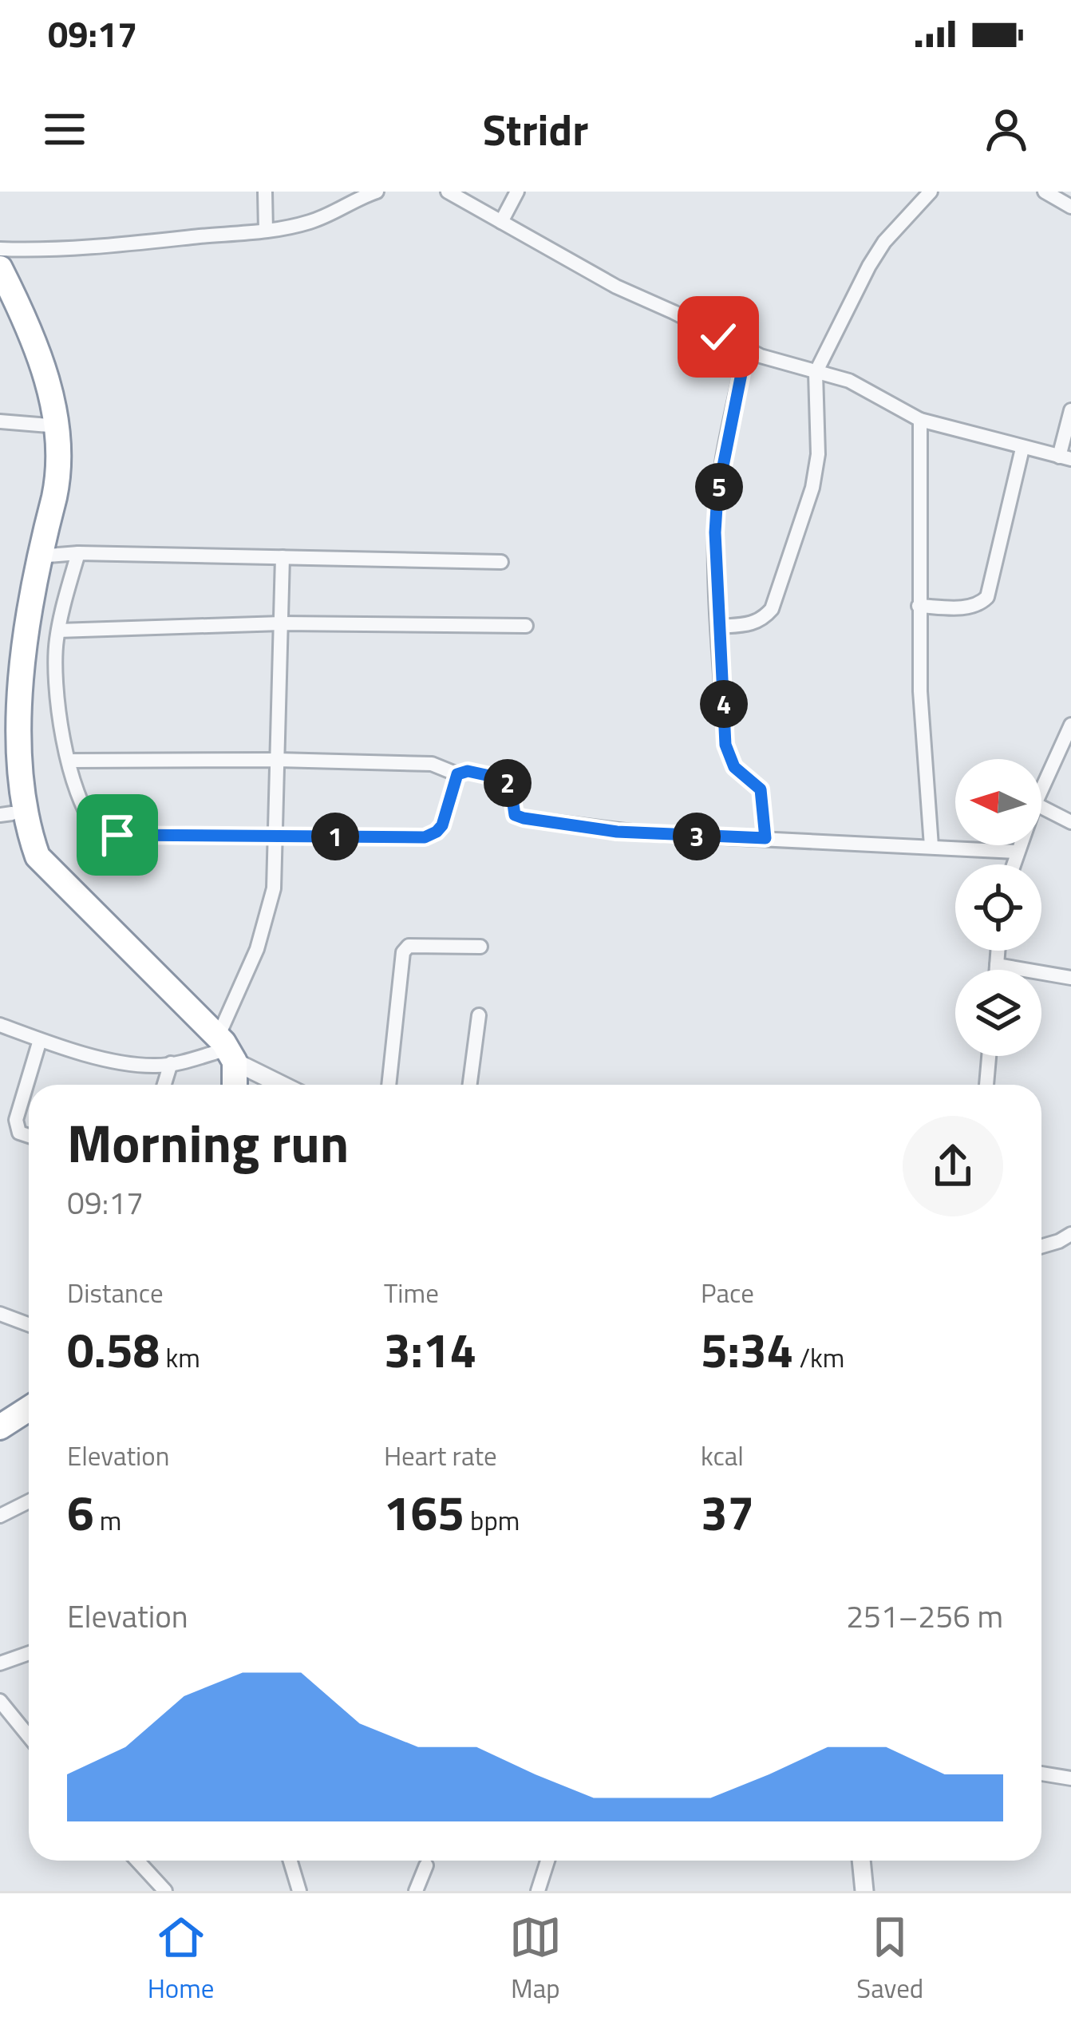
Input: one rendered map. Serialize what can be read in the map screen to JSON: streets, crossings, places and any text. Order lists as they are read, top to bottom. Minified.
{"north":"left","page":{"status":"09:17","header":"Stridr","pins":["5","4","2","1","3"],"heading":["Morning run","09:17"],"stats":[["Distance","0.58 km"],["Time","3:14"],["Pace","5:34 /km"],["Elevation","6 m"],["Heart rate","165 bpm"],["kcal","37"]],"chart":["Elevation","251–256 m"],"tabs":["Home","Map","Saved"]}}
